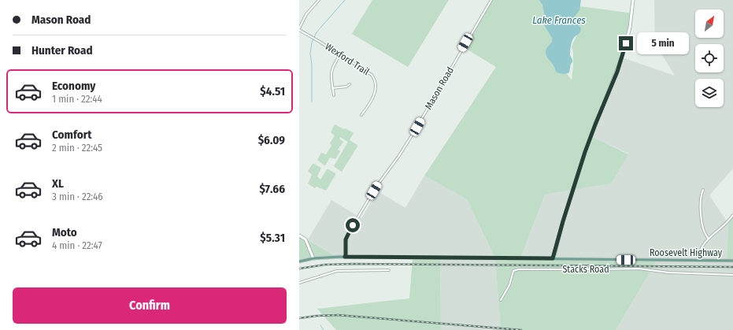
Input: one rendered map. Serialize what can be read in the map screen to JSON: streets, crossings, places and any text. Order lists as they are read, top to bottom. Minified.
{"streets":{"main road":["Roosevelt Highway"],"street":["Wexford Trail","Mason Road","Stacks Road"]},"crossings":[["Mason Road","Roosevelt Highway"]],"water":["Lake Frances"],"north":"top right","page":{"banner":["Mason Road","Hunter Road"],"bubble":"5 min","list":[{"name":"Economy","note":"1 min · 22:44","value":"$4.51"},{"name":"Comfort","note":"2 min · 22:45","value":"$6.09"},{"name":"XL","note":"3 min · 22:46","value":"$7.66"},{"name":"Moto","note":"4 min · 22:47","value":"$5.31"}],"buttons":"Confirm"}}
